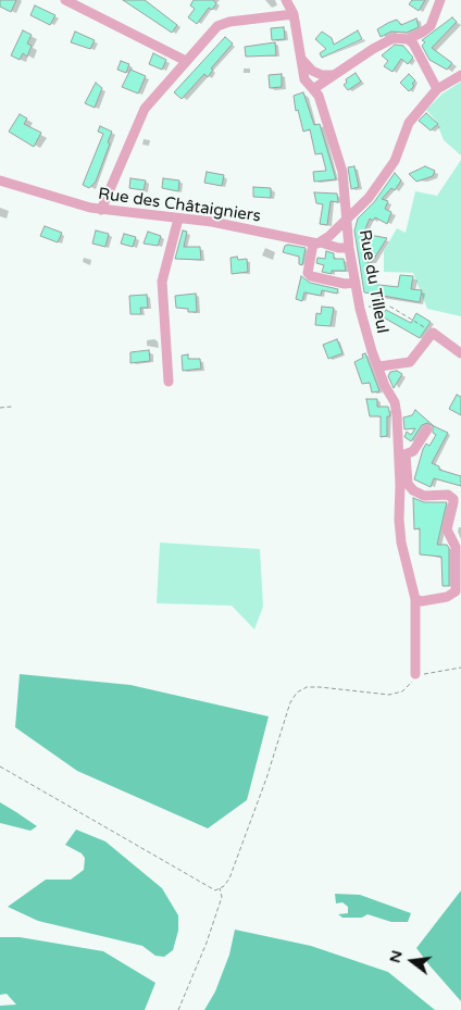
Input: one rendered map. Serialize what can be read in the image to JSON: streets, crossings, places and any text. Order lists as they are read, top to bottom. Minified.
{"streets":{"street":["Rue des Châtaigniers","Rue du Tilleul"]},"crossings":[["Rue des Châtaigniers","Rue du Tilleul"]],"north":"left"}
